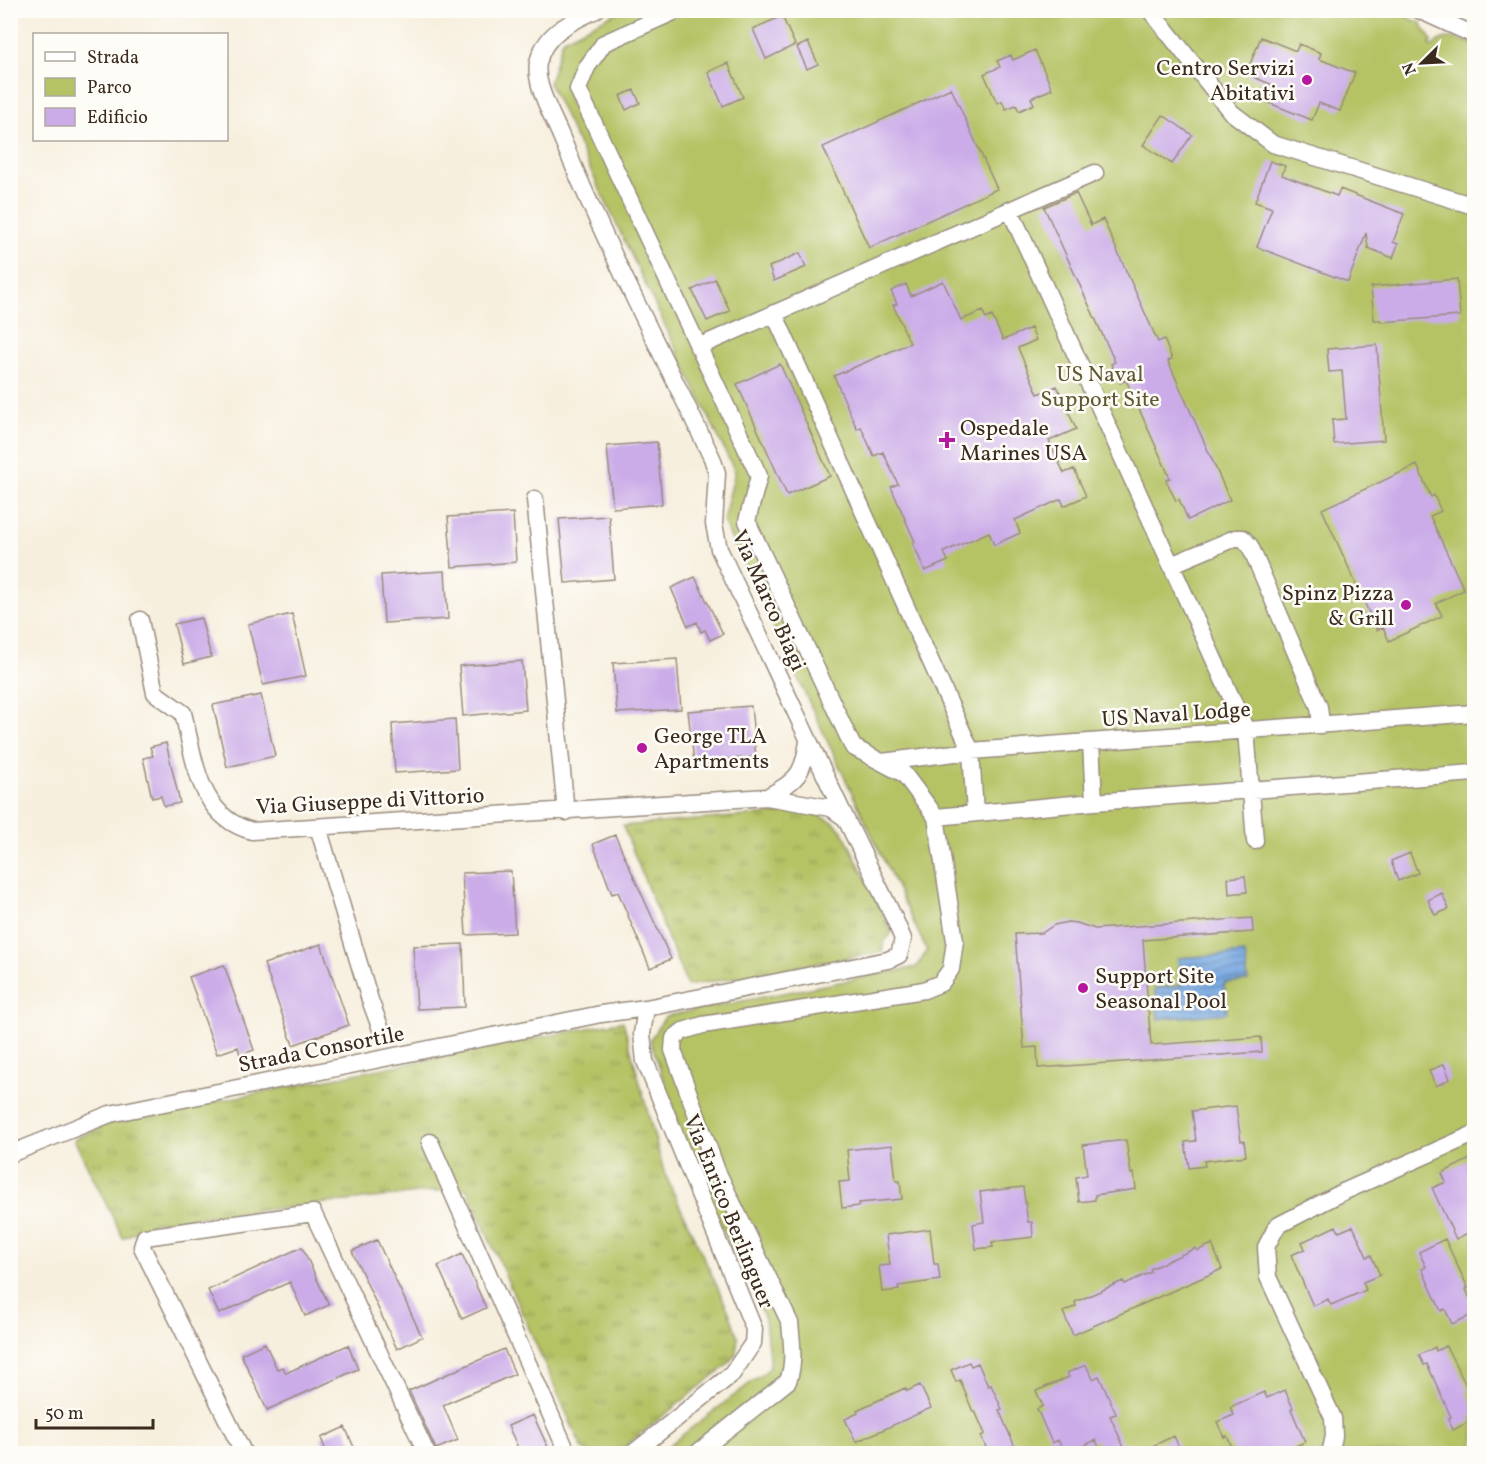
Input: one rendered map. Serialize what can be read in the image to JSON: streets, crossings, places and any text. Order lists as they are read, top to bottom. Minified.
{"streets":{"street":["Via Marco Biagi","US Naval Lodge","Via Giuseppe di Vittorio","Strada Consortile","Via Enrico Berlinguer"]},"crossings":[["Via Marco Biagi","Via Giuseppe di Vittorio"],["Via Marco Biagi","Strada Consortile"],["Via Marco Biagi","Via Enrico Berlinguer"],["Strada Consortile","Via Enrico Berlinguer"]],"parks":["US Naval Support Site"],"places":{"other":["Centro Servizi Abitativi","Spinz Pizza & Grill","George TLA Apartments","Support Site Seasonal Pool"],"health":["Ospedale Marines USA"]},"legend":["Strada","Parco","Edificio"],"scale_bar":"50 m","north":"bottom left"}
